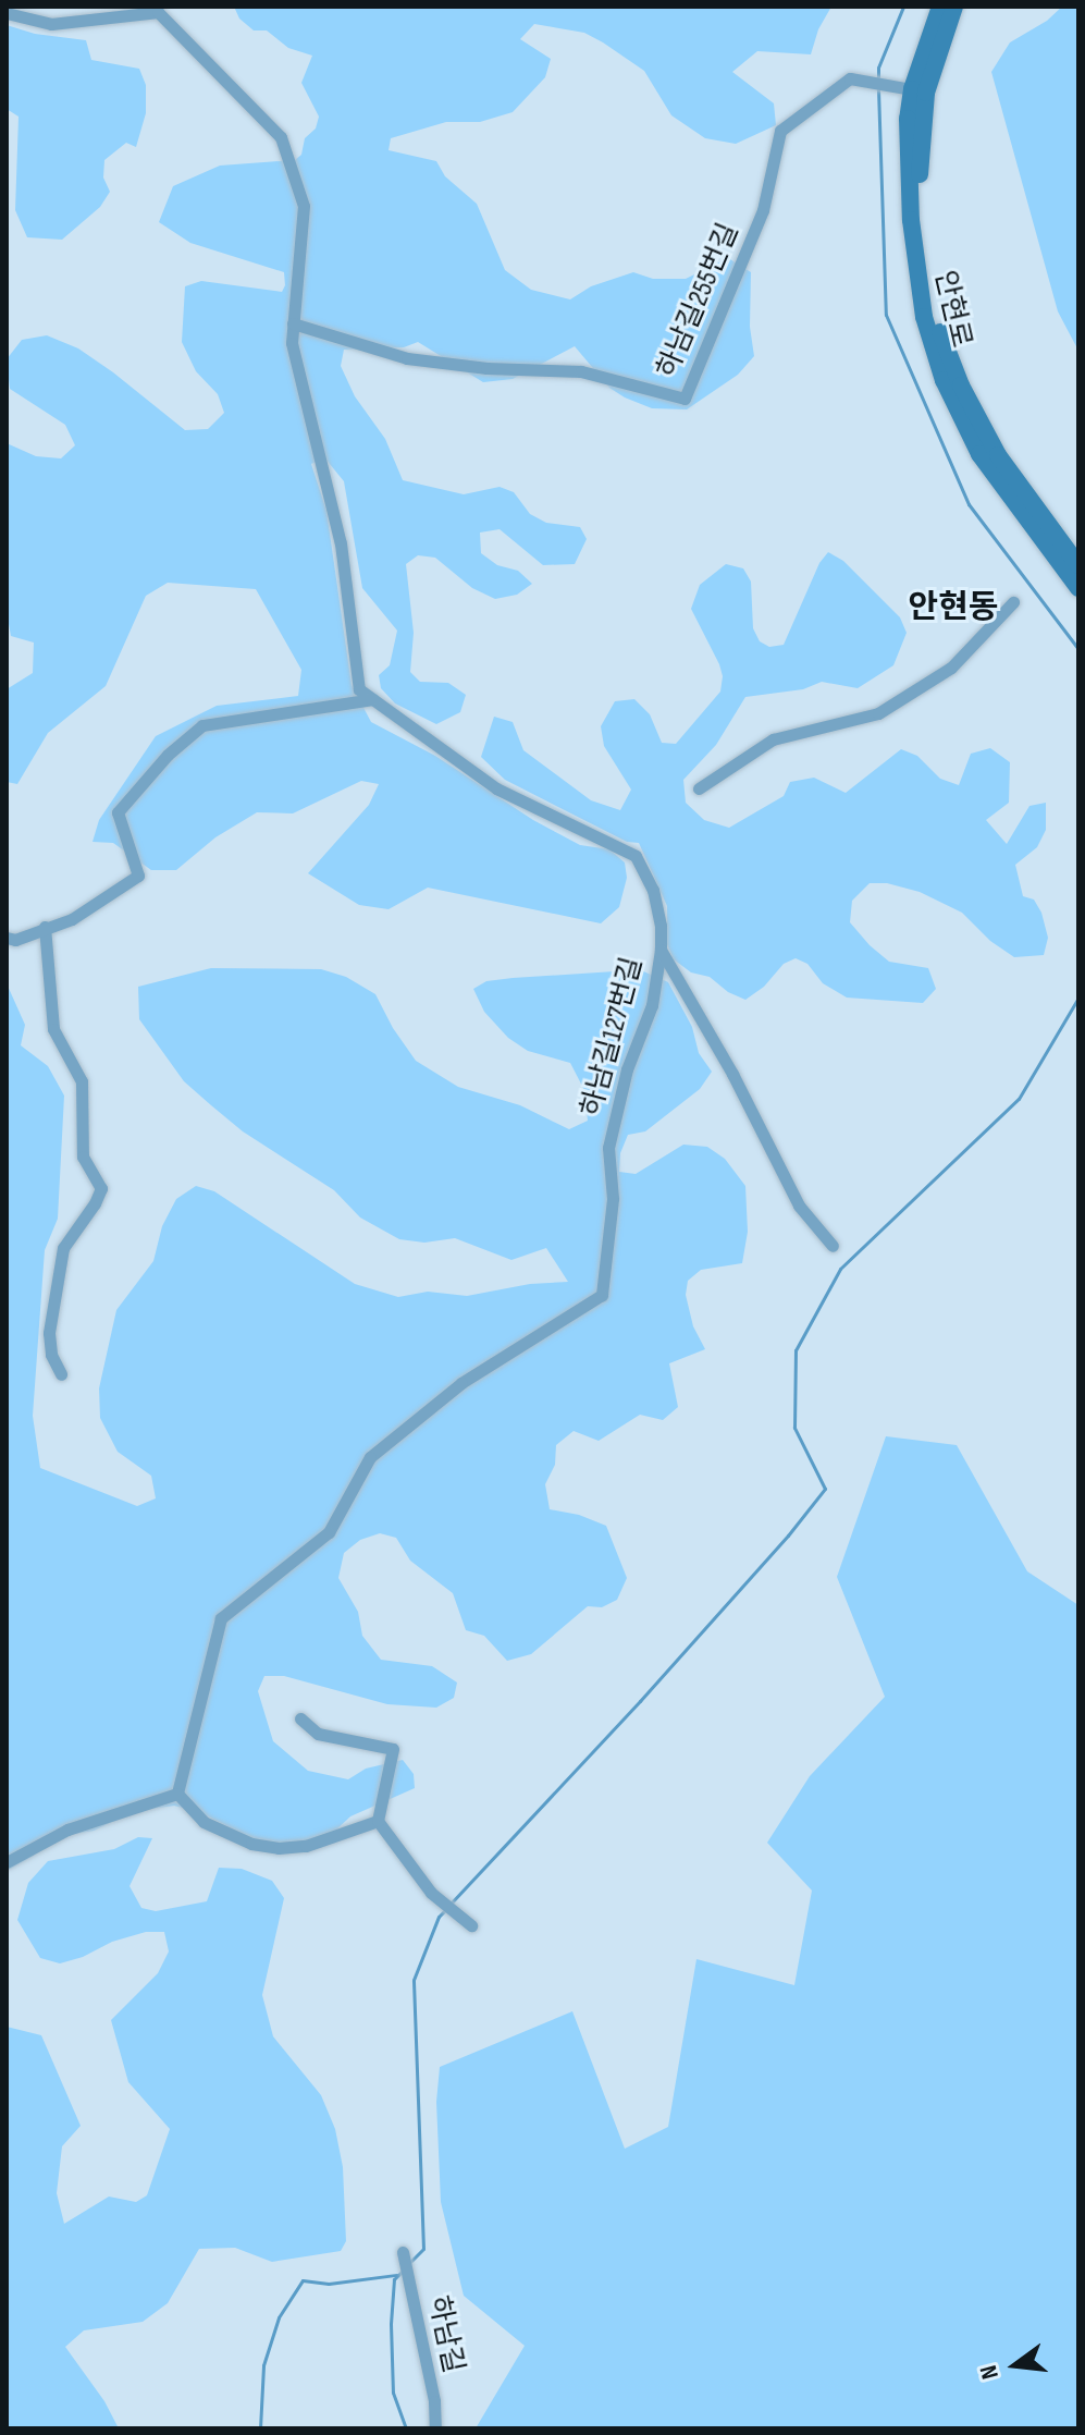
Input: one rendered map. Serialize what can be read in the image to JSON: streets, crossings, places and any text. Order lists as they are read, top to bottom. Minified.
{"streets":{"street":["하남길255번길","안현로","하남길127번길","하남길"]},"crossings":[["하남길255번길","안현로"]],"districts":["안현동"],"north":"left"}
